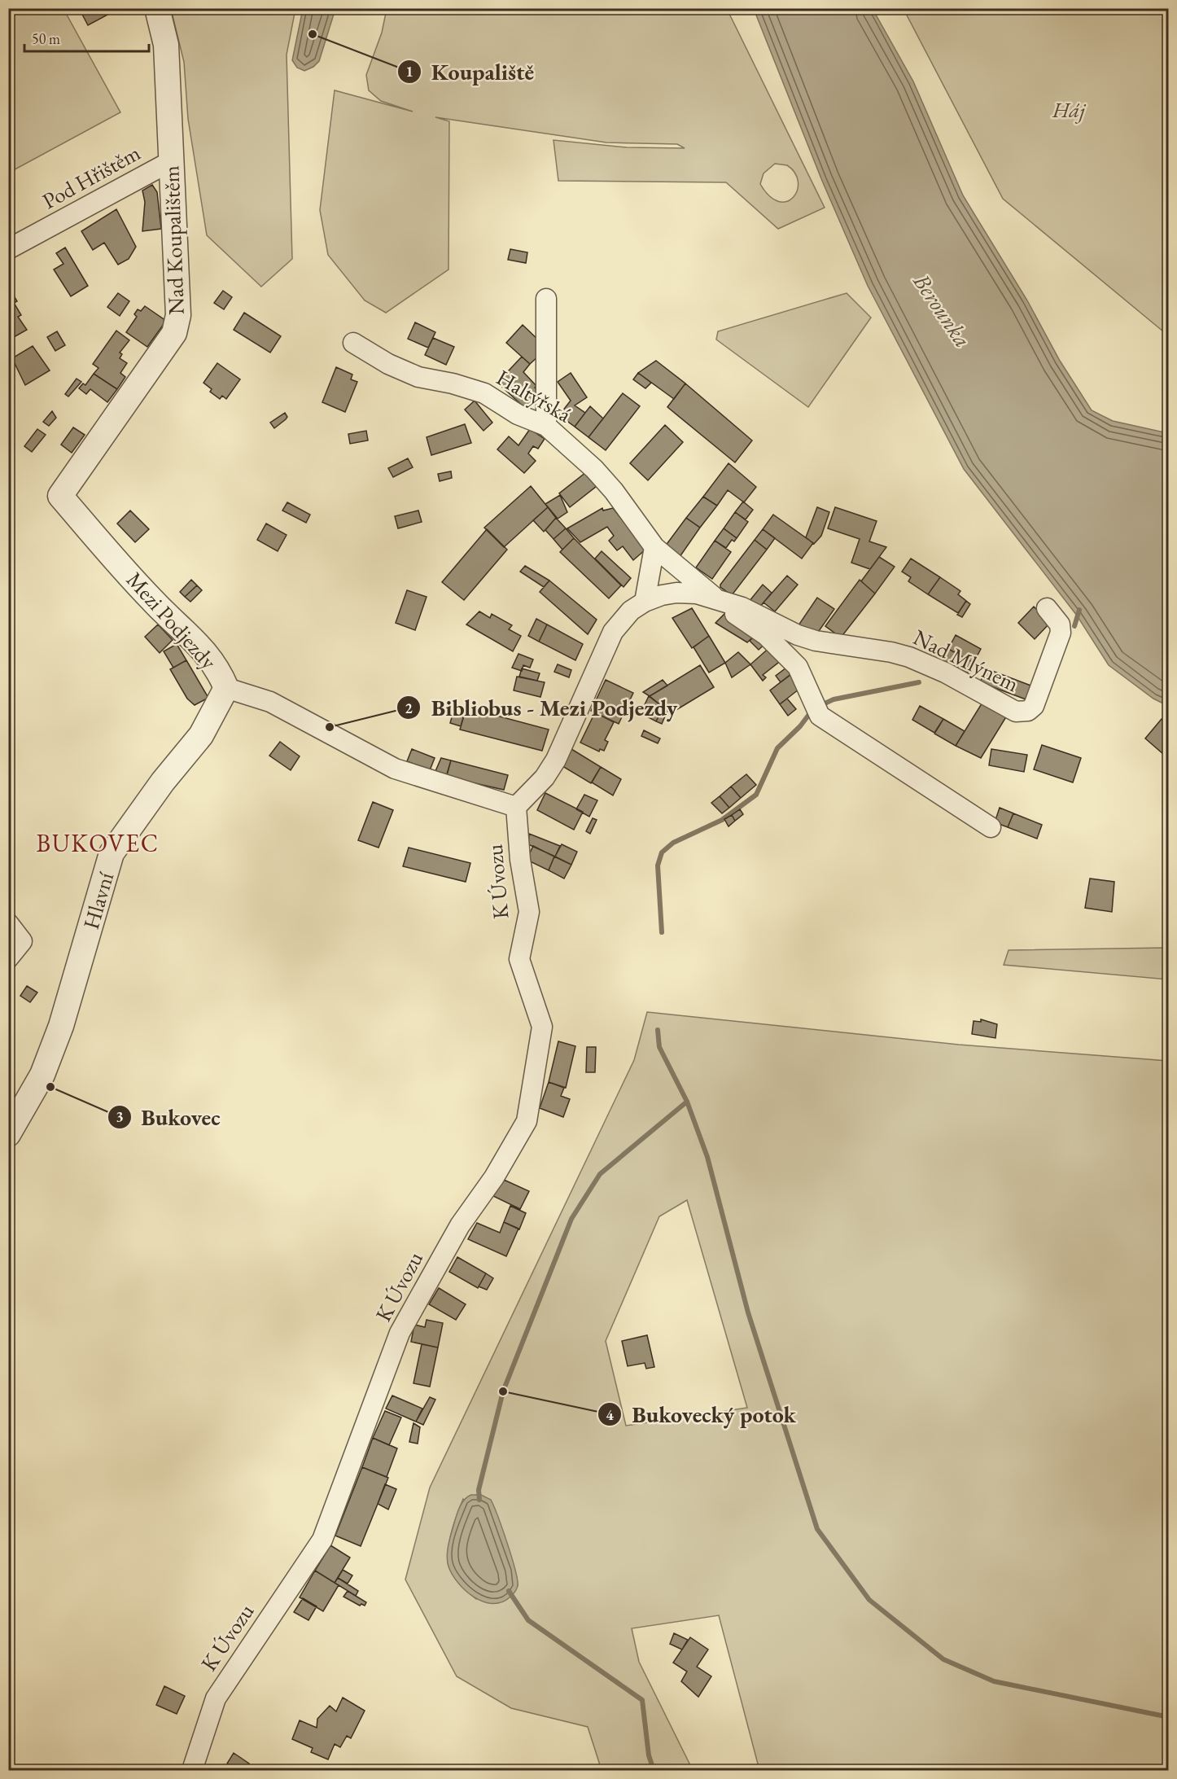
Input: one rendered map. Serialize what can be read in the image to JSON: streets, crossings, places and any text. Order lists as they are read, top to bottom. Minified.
{"streets":{"street":["Pod Hřištěm","Nad Koupalištěm","Haltýřská","Mezi Podjezdy","Nad Mlýnem","K Úvozu","Hlavní"]},"crossings":[["Pod Hřištěm","Nad Koupalištěm"],["Nad Koupalištěm","Mezi Podjezdy"],["Haltýřská","Nad Mlýnem"],["Mezi Podjezdy","K Úvozu"],["Mezi Podjezdy","Hlavní"]],"districts":["BUKOVEC"],"water":["Berounka"],"parks":["Háj"],"places":["Koupaliště","Bibliobus - Mezi Podjezdy","Bukovec","Bukovecký potok"],"scale_bar":"50 m"}
